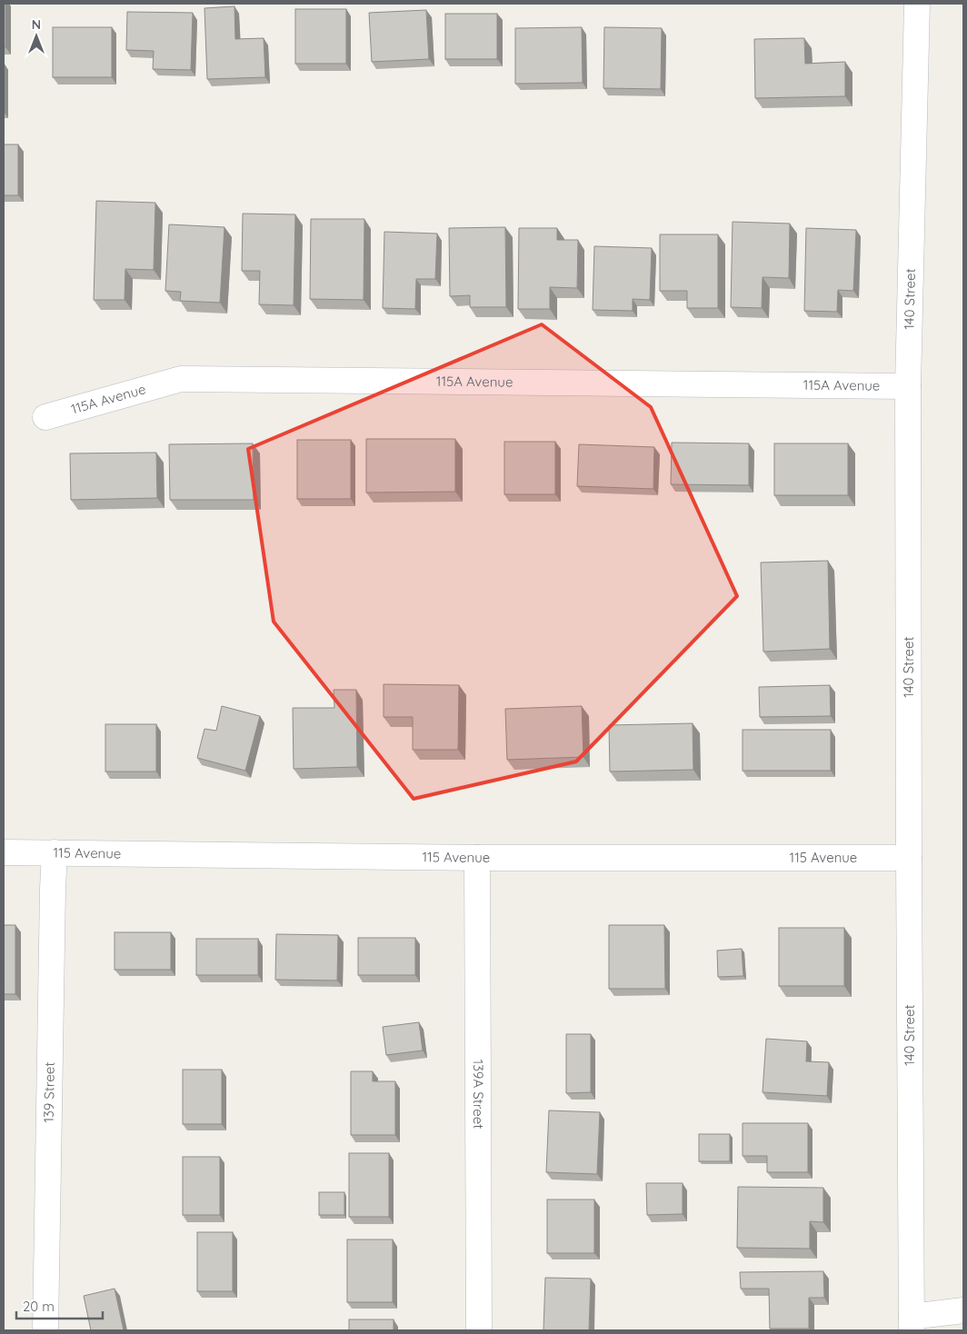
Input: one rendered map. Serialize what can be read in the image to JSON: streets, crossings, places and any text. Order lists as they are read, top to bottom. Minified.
{"streets":{"street":["140 Street","115A Avenue","115 Avenue","139 Street","139A Street"]},"crossings":[["140 Street","115A Avenue"],["140 Street","115 Avenue"],["115 Avenue","139 Street"],["115 Avenue","139A Street"]],"scale_bar":"20 m","north":"top"}
